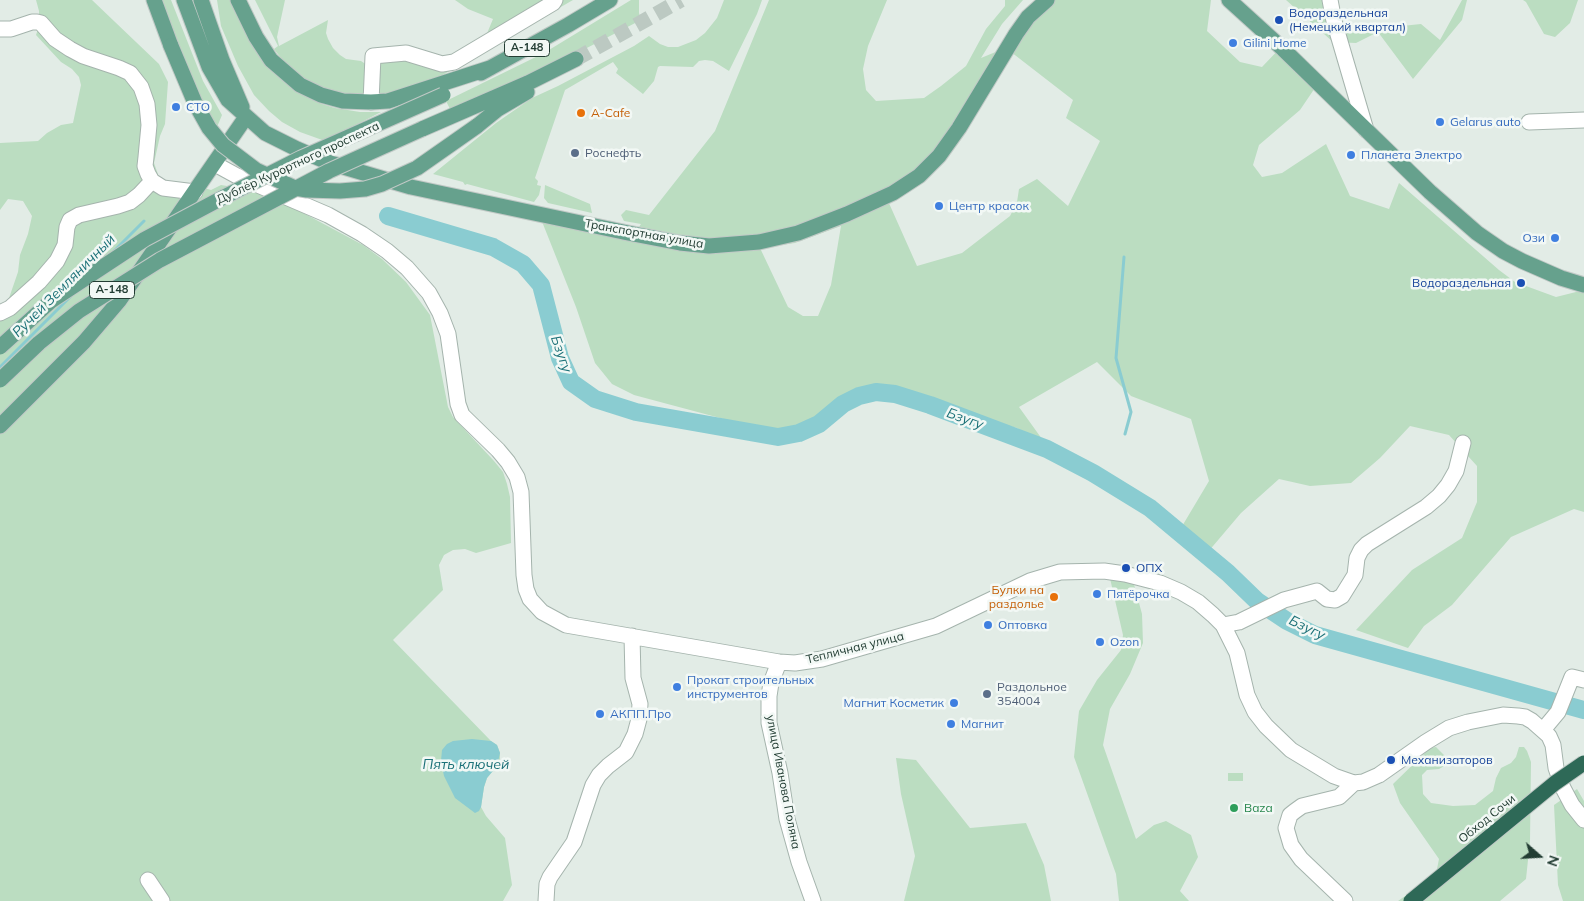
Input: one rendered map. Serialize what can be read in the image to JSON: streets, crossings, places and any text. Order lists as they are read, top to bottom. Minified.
{"streets":{"highway":["Обход Сочи"],"main road":["А-148","Дублёр Курортного проспекта","Транспортная улица"],"street":["Тепличная улица","улица Иванова Поляна"]},"crossings":[["А-148","Дублёр Курортного проспекта"],["Тепличная улица","улица Иванова Поляна"]],"water":["Ручей Земляничный","Бзугу","Пять ключей"],"places":["Водораздельная (Немецкий квартал)","Gilini Home","СТО","A-Cafe","Gelarus auto","Роснефть","Планета Электро","Центр красок","Ози","Водораздельная","ОПХ","Пятёрочка","Булки на раздолье","Оптовка","Ozon","Прокат строительных инструментов","Раздольное 354004","Магнит Косметик","АКПП.Про","Магнит","Механизаторов","Baza"],"north":"right"}
